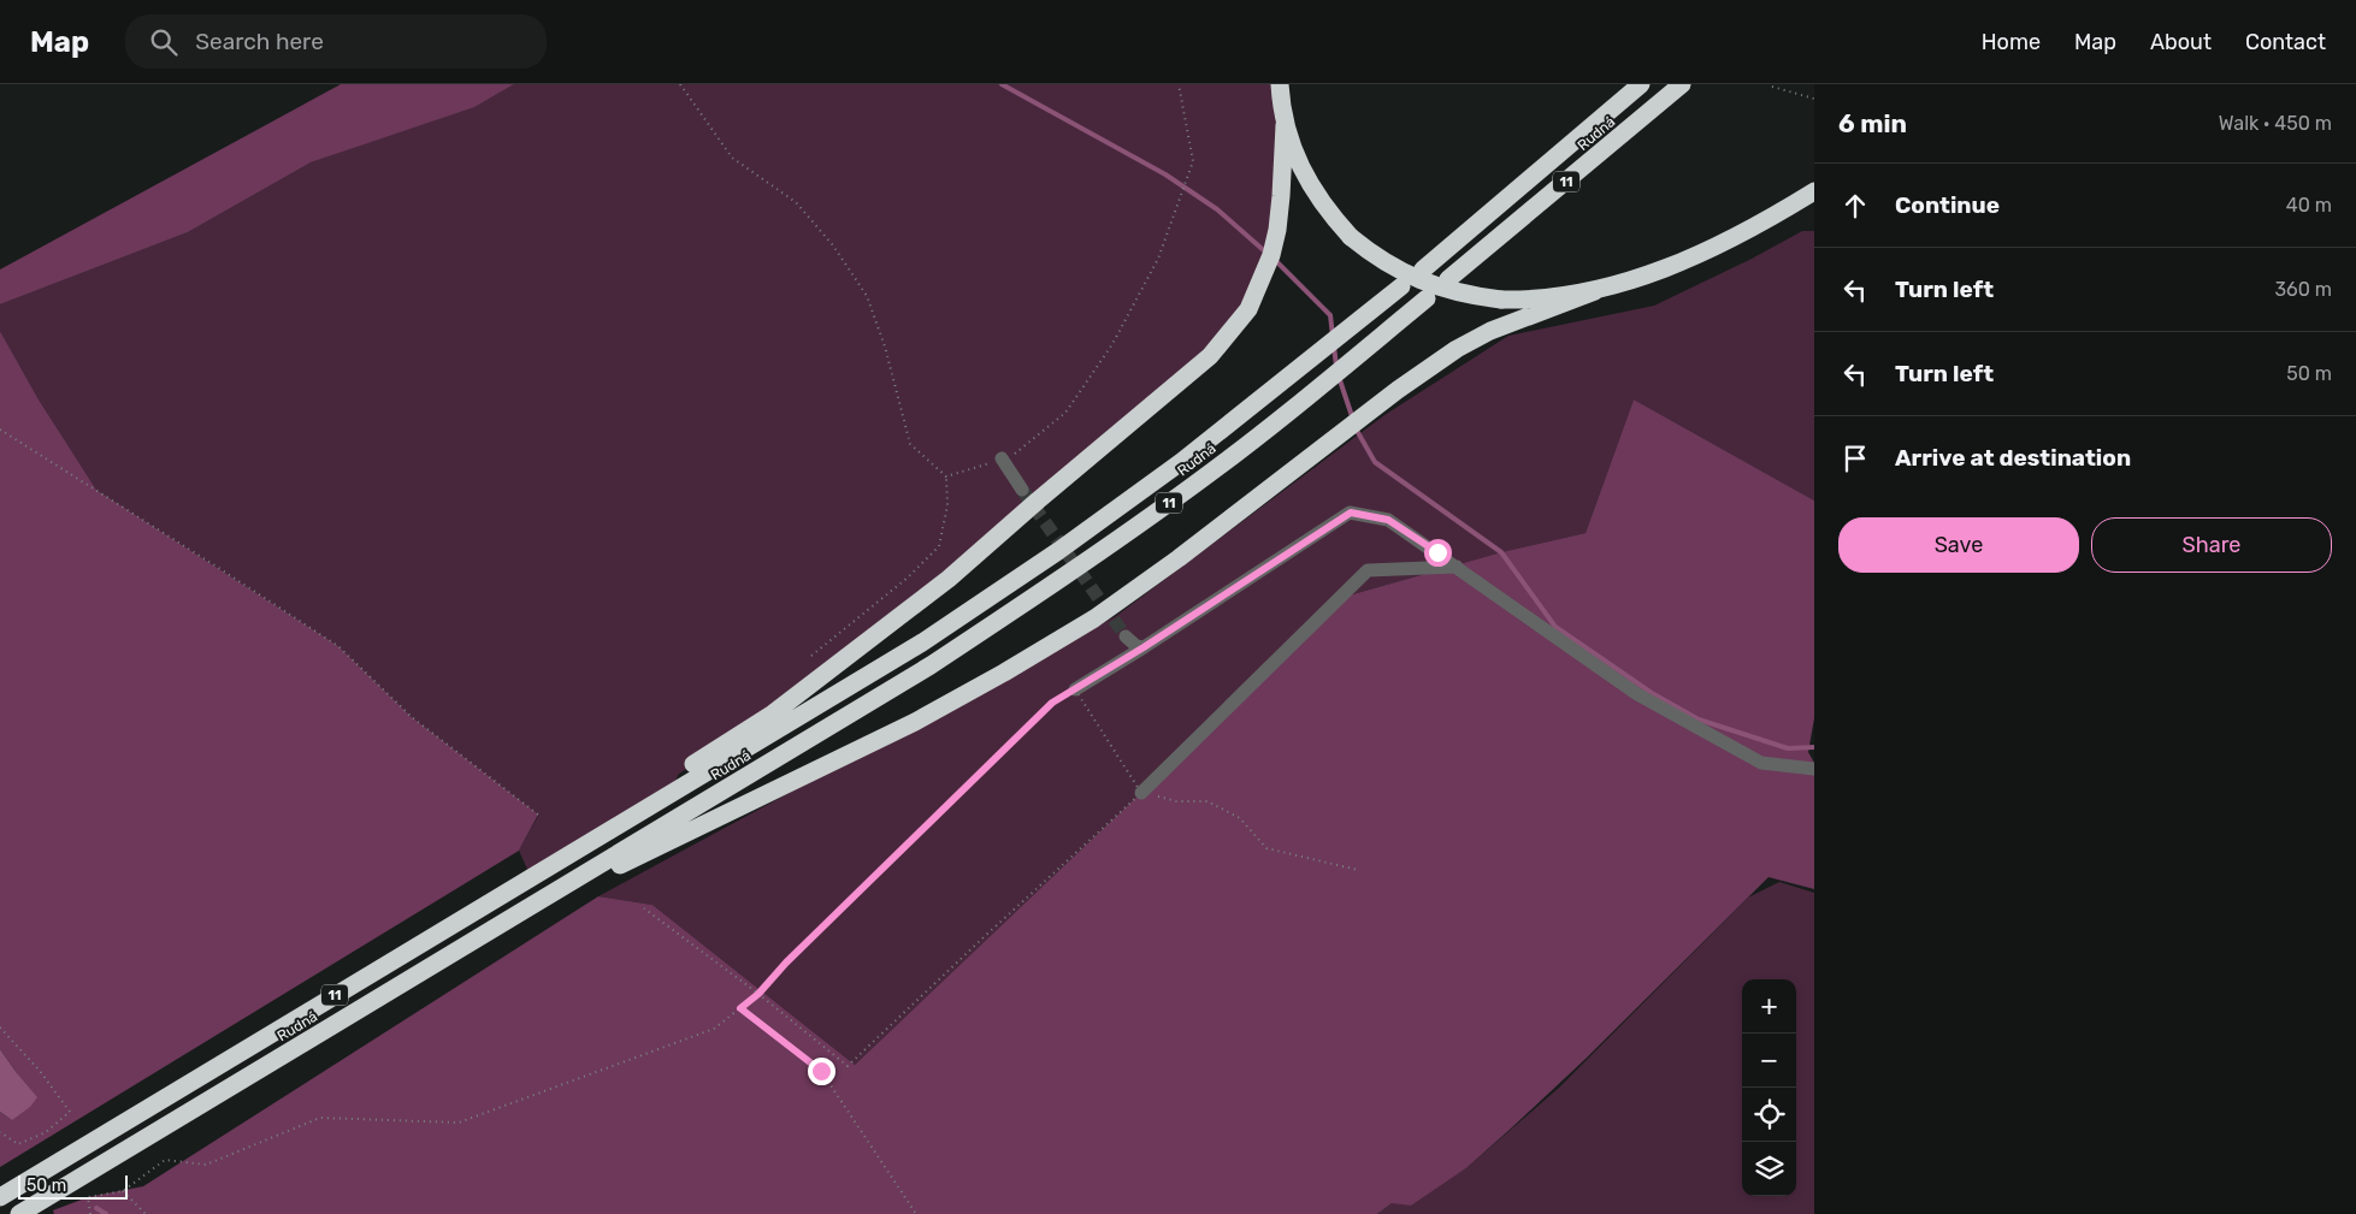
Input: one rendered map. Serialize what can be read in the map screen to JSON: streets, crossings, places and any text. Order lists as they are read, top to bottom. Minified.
{"streets":{"highway":["Rudná","11"]},"scale_bar":"50 m","page":{"header":"Map","search":"Search here","nav":["Home","Map","About","Contact"],"heading":["6 min","Walk · 450 m"],"list":[["Continue","40 m"],["Turn left","360 m"],["Turn left","50 m"],"Arrive at destination"],"buttons":["Save","Share"],"map_buttons":["+","−"],"scale":"50 m"}}
